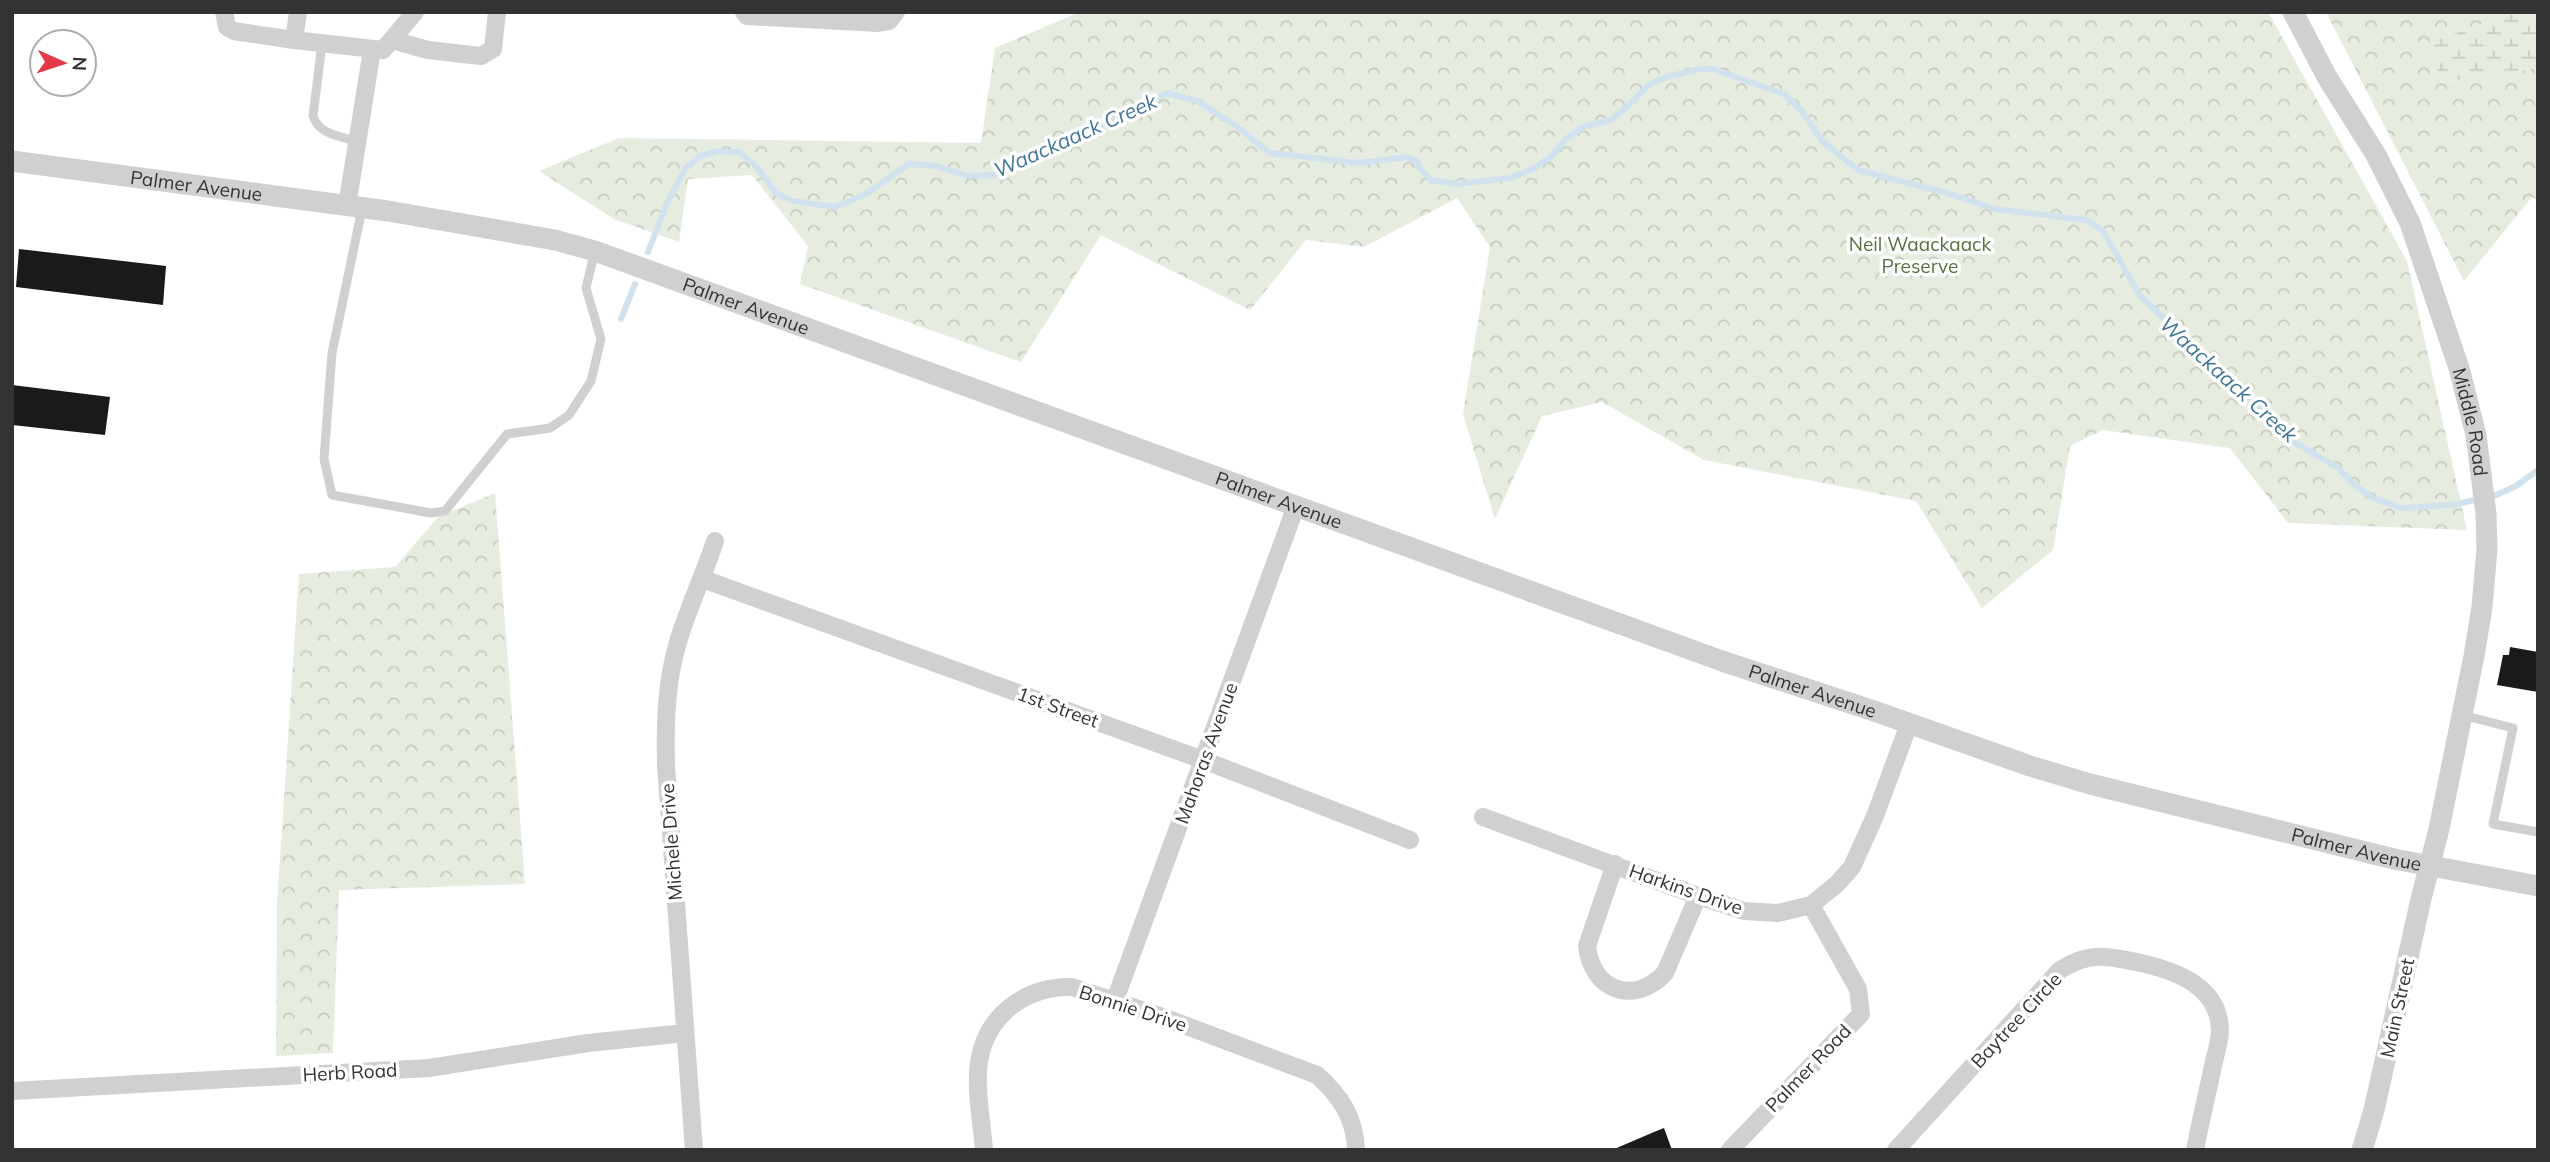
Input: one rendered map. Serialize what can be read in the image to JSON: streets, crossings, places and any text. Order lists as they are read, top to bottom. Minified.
{"streets":{"street":["Palmer Avenue","Middle Road","1st Street","Mahoras Avenue","Michele Drive","Harkins Drive","Bonnie Drive","Main Street","Baytree Circle","Palmer Road","Herb Road"]},"crossings":[["Palmer Avenue","Middle Road"],["Palmer Avenue","Mahoras Avenue"],["Palmer Avenue","Harkins Drive"],["Palmer Avenue","Main Street"],["Middle Road","Main Street"],["1st Street","Mahoras Avenue"],["1st Street","Michele Drive"],["Mahoras Avenue","Bonnie Drive"],["Michele Drive","Herb Road"],["Harkins Drive","Palmer Road"]],"water":["Waackaack Creek"],"parks":["Neil Waackaack Preserve"],"north":"right"}
